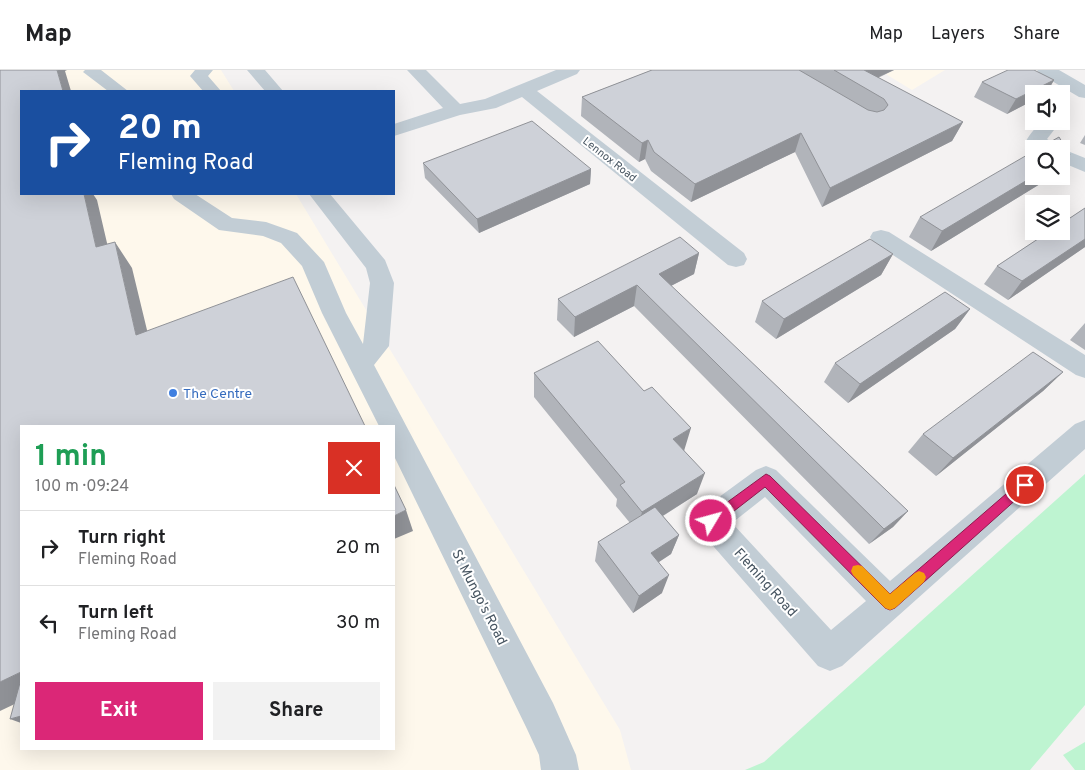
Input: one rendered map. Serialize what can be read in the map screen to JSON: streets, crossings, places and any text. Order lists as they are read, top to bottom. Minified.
{"streets":{"street":["Lennox Road","Fleming Road","St Mungo's Road"]},"places":["The Centre"],"page":{"header":"Map","nav":["Map","Layers","Share"],"turn":["20 m","Fleming Road"],"heading":["1 min","100 m · 09:24"],"list":[{"name":"Turn right","note":"Fleming Road","value":"20 m"},{"name":"Turn left","note":"Fleming Road","value":"30 m"}],"buttons":["Exit","Share"]}}
